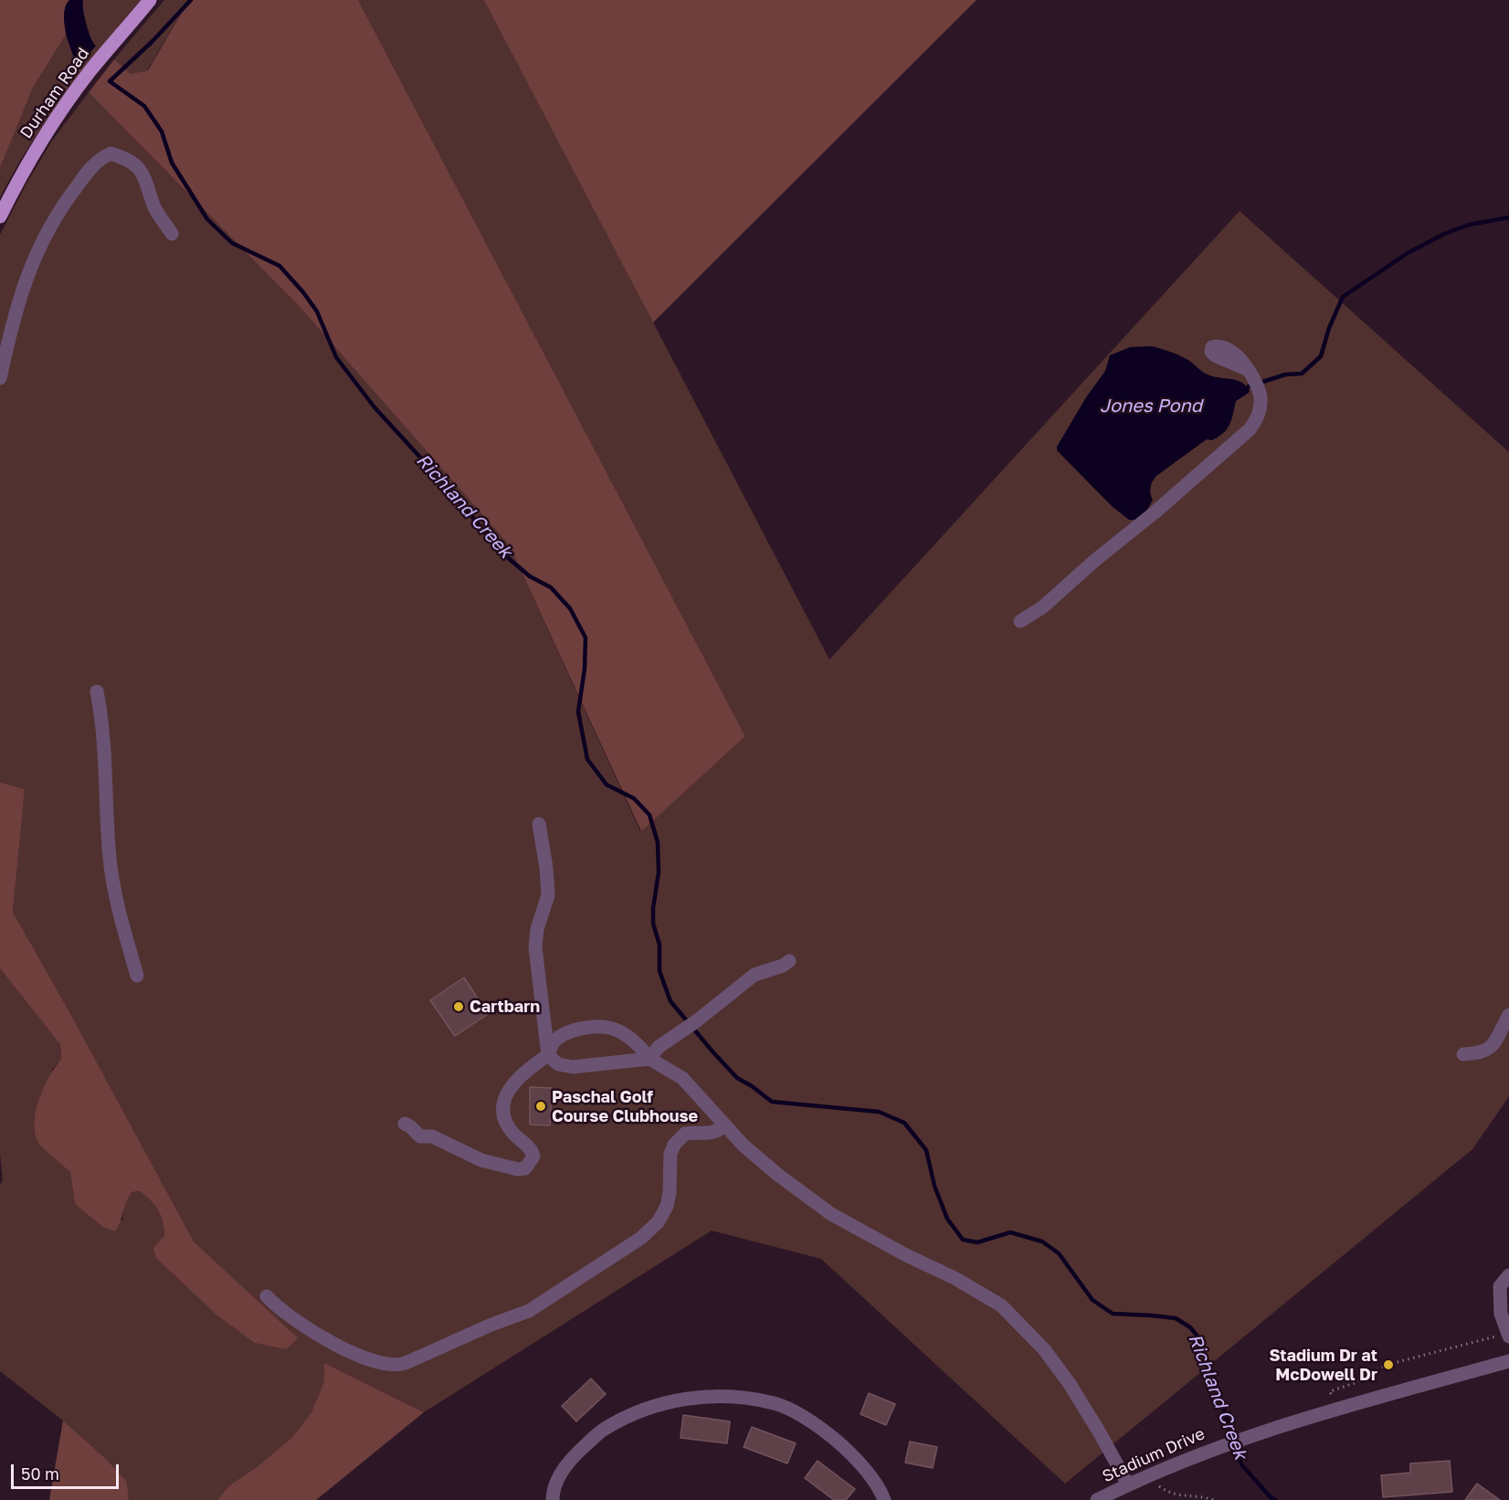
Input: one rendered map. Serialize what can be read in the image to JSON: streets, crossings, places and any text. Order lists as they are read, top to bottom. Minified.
{"streets":{"main road":["Durham Road"],"street":["Stadium Drive"]},"water":["Jones Pond","Richland Creek"],"places":["Cartbarn","Paschal Golf Course Clubhouse","Stadium Dr at McDowell Dr"],"scale_bar":"50 m"}
